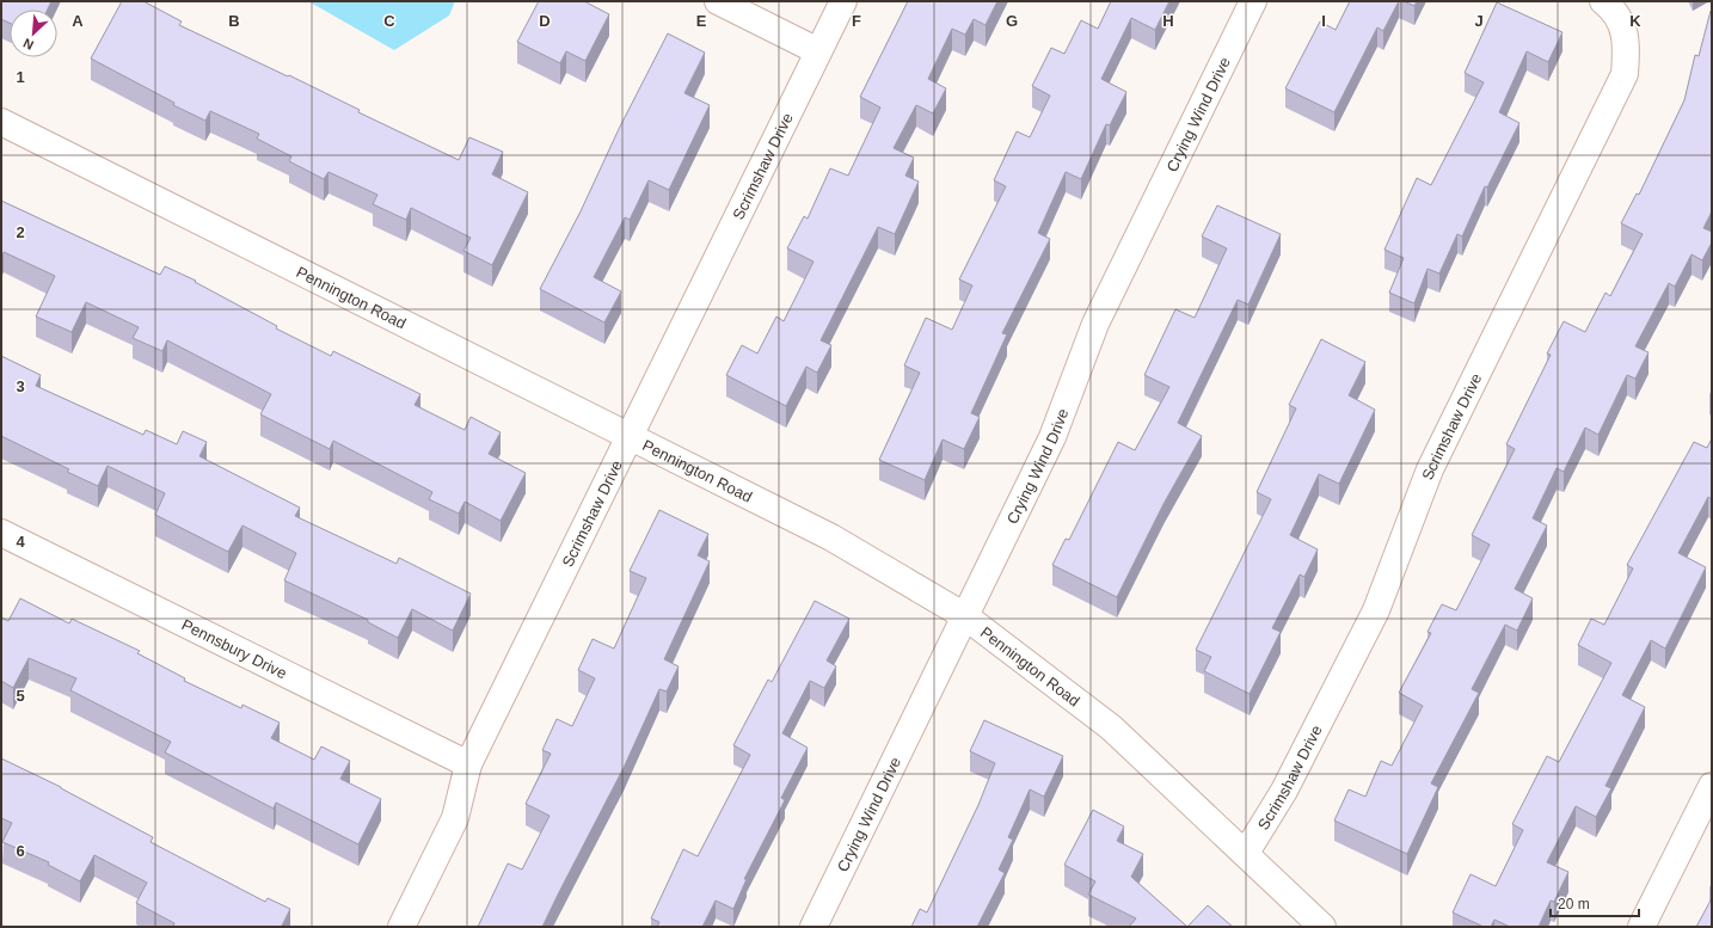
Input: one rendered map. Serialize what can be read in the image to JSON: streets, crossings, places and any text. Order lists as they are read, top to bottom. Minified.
{"streets":{"street":["Crying Wind Drive","Scrimshaw Drive","Pennington Road","Pennsbury Drive"]},"crossings":[["Crying Wind Drive","Pennington Road"],["Scrimshaw Drive","Pennington Road"],["Scrimshaw Drive","Pennsbury Drive"]],"scale_bar":"20 m","north":"bottom left","grid":{"columns":["A","B","C","D","E","F","G","H","I","J","K"],"rows":["1","2","3","4","5","6"]}}
